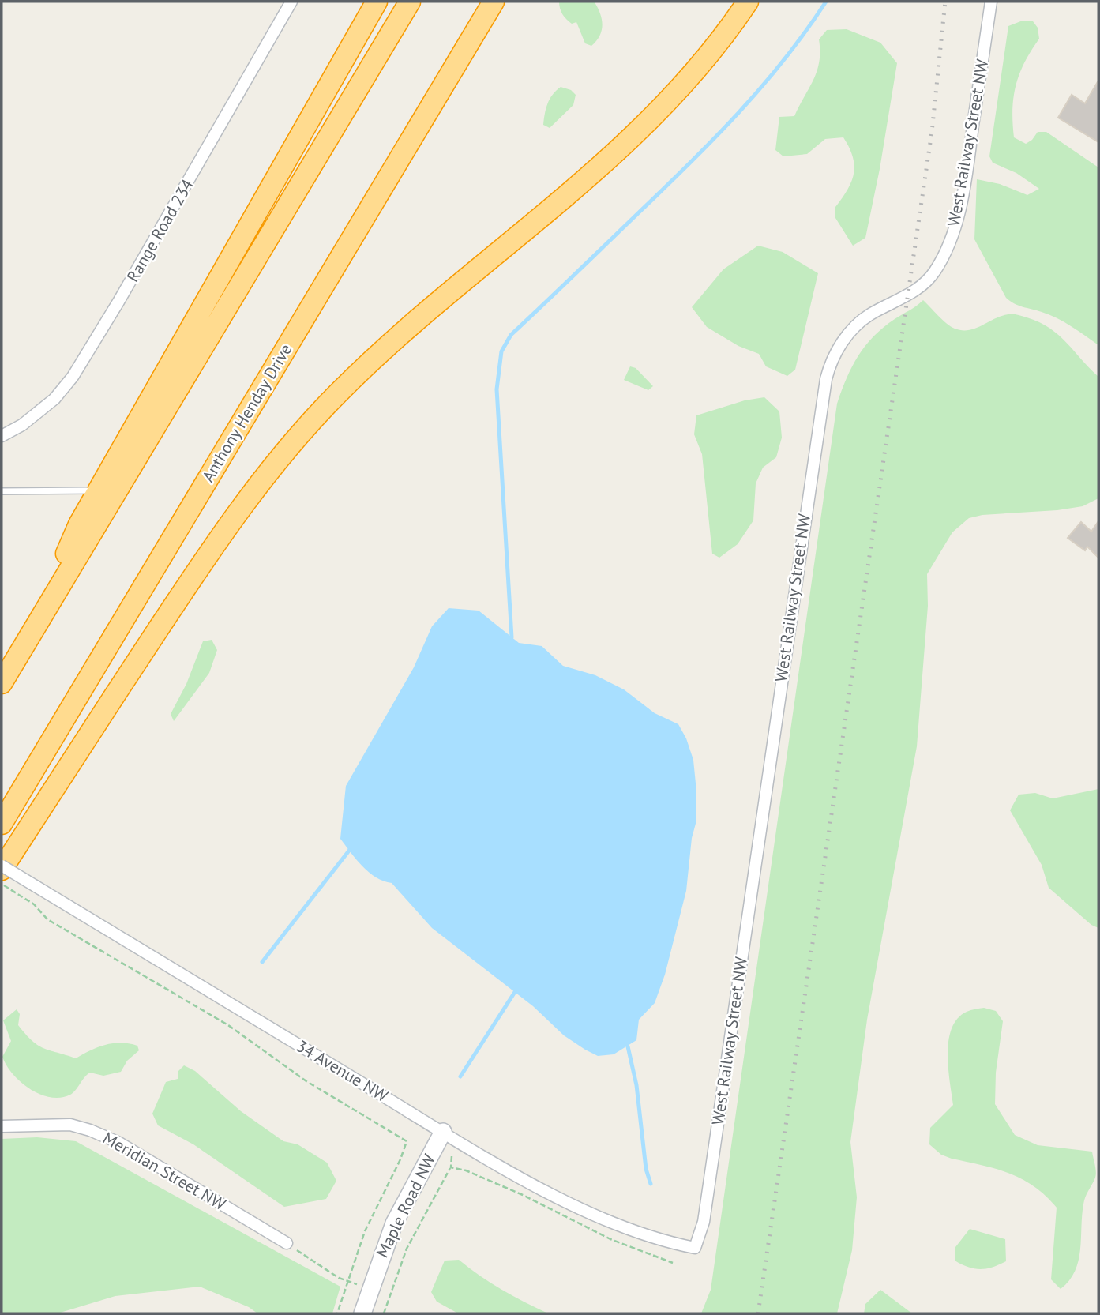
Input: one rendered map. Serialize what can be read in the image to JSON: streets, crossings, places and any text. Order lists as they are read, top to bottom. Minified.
{"streets":{"highway":["Anthony Henday Drive"],"street":["West Railway Street NW","Range Road 234","34 Avenue NW","Meridian Street NW","Maple Road NW"]},"crossings":[["West Railway Street NW","34 Avenue NW"],["34 Avenue NW","Maple Road NW"]]}
